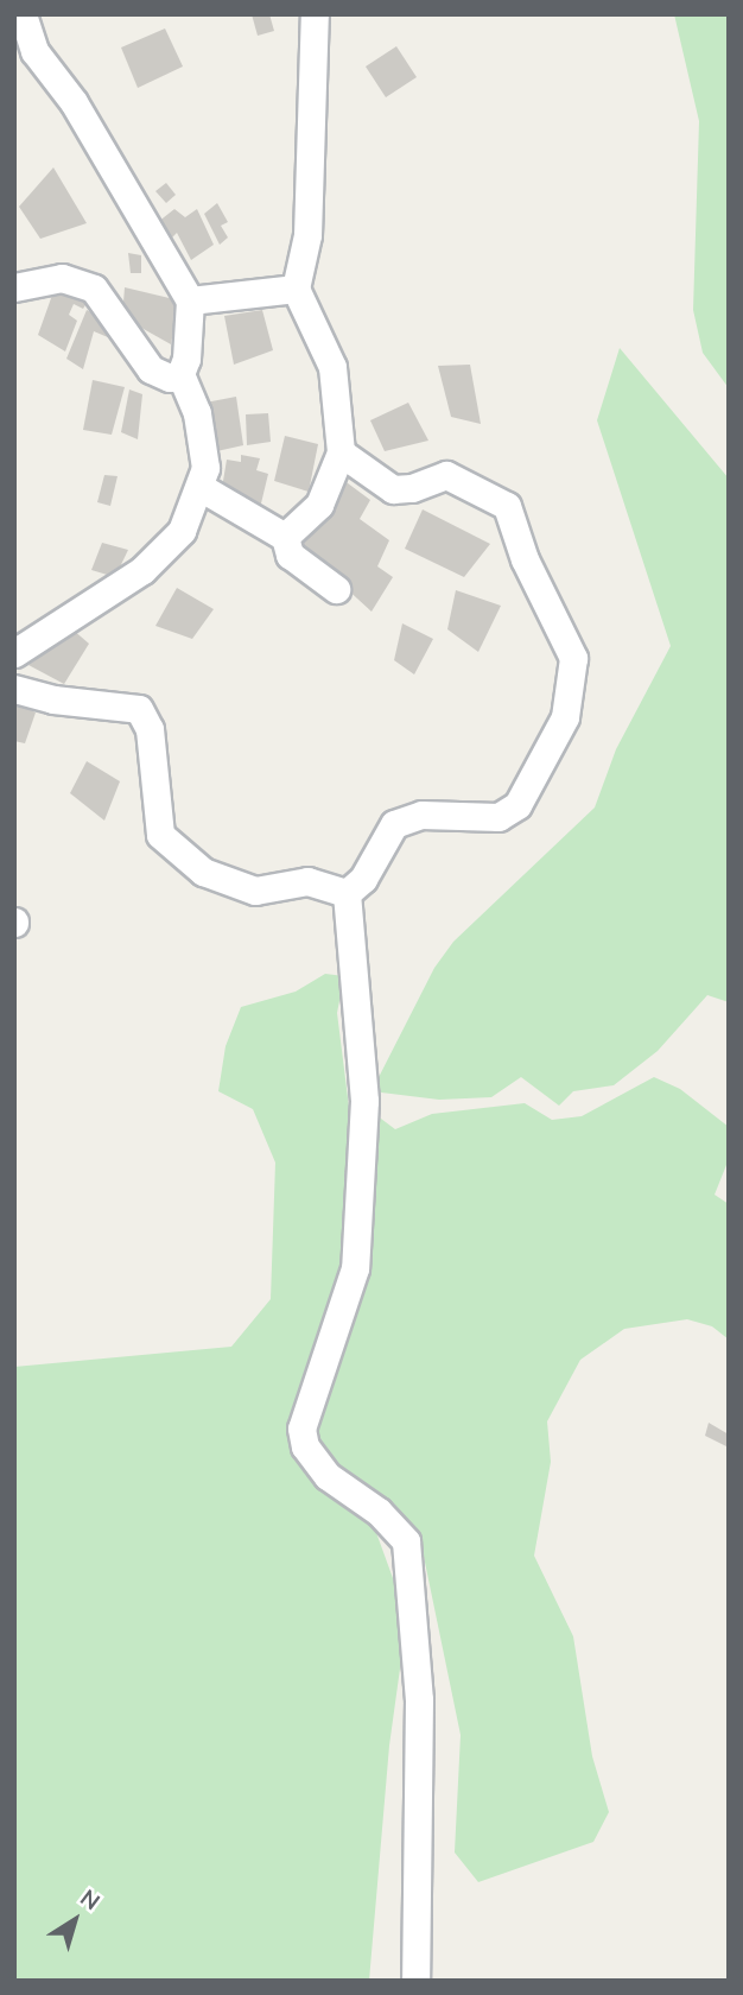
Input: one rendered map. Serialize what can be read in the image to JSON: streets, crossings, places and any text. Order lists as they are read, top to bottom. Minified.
{"north":"top right"}
